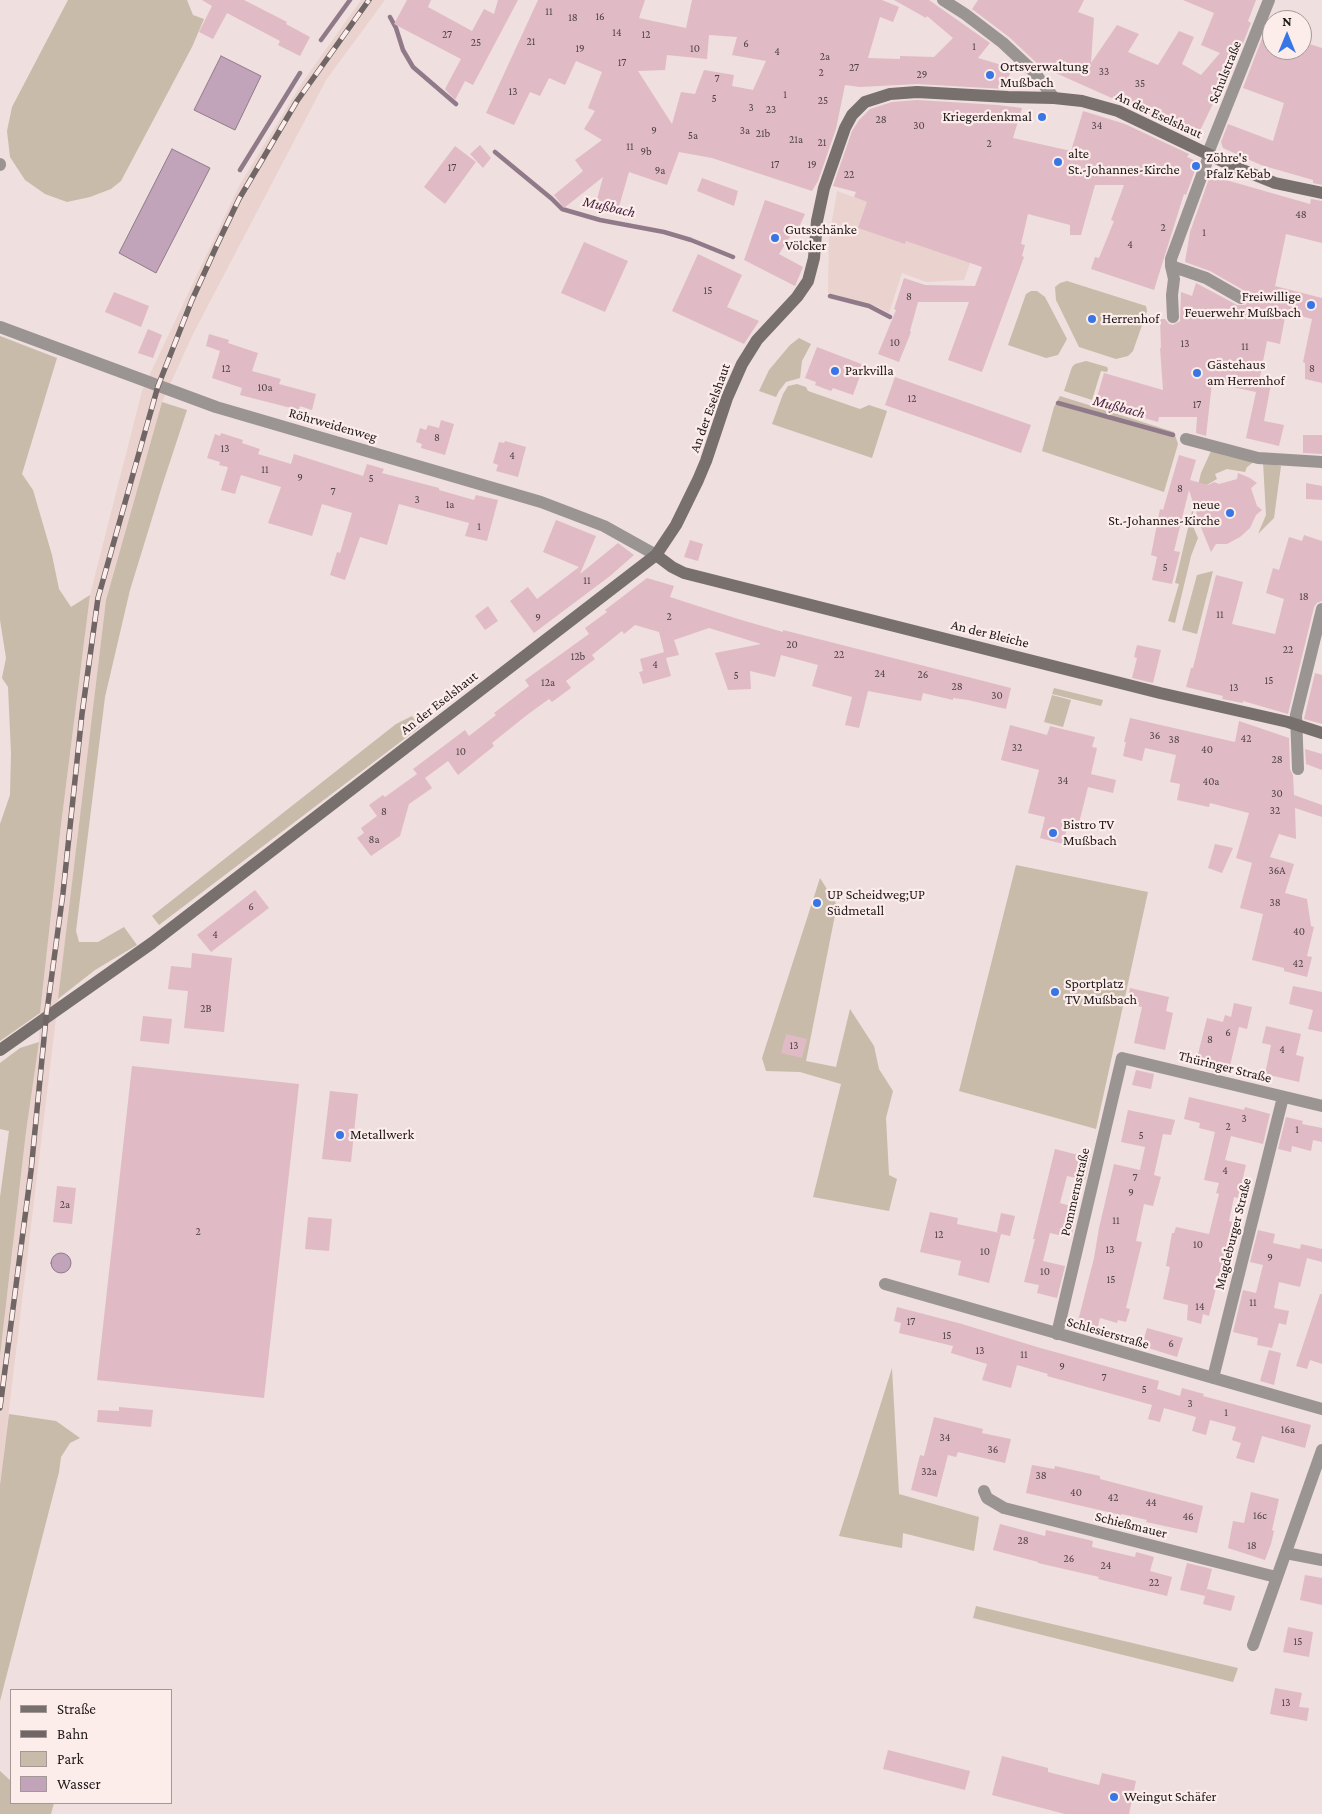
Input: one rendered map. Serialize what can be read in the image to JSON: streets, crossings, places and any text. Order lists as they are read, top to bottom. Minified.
{"streets":{"main road":["An der Eselshaut","An der Bleiche"],"street":["Schulstraße","Röhrweidenweg","Thüringer Straße","Pommernstraße","Magdeburger Straße","Schlesierstraße","Schießmauer"]},"crossings":[["Schulstraße","An der Eselshaut"],["An der Eselshaut","Röhrweidenweg"],["An der Eselshaut","An der Bleiche"],["Röhrweidenweg","An der Bleiche"],["Thüringer Straße","Pommernstraße"],["Thüringer Straße","Magdeburger Straße"],["Pommernstraße","Schlesierstraße"],["Magdeburger Straße","Schlesierstraße"]],"water":["Mußbach"],"places":["Ortsverwaltung Mußbach","Kriegerdenkmal","alte St.-Johannes-Kirche","Zöhre's Pfalz Kebab","Gutsschänke Völcker","Freiwillige Feuerwehr Mußbach","Herrenhof","Parkvilla","Gästehaus am Herrenhof","neue St.-Johannes-Kirche","Bistro TV Mußbach","UP Scheidweg;UP Südmetall","Sportplatz TV Mußbach","Metallwerk","Weingut Schäfer"],"house_numbers":["11","16","18","14","27","12","21","25","6","1","19","10","4","2a","17","27","33","2","29","7","35","13","1","5","25","3","23","28","30","34","9","3a","21b","5a","21a","21","2","11","9b","17","19","17","9a","22","48","2","1","4","15","8","10","13","11","12","8","10a","12","17","8","13","4","11","9","5","8","7","3","1a","1","5","11","18","11","2","9","20","22","22","12b","4","24","26","5","15","12a","28","13","30","36","42","38","32","40","10","28","34","40a","30","32","8","8a","36A","38","6","40","4","42","2B","6","8","13","4","3","2","1","5","4","7","9","2a","11","2","12","10","13","10","9","10","15","11","14","17","15","6","13","11","9","7","5","3","1","16a","34","36","32a","38","40","42","44","16c","46","28","18","26","24","22","15","13"],"legend":["Straße","Bahn","Park","Wasser"],"north":"top"}
